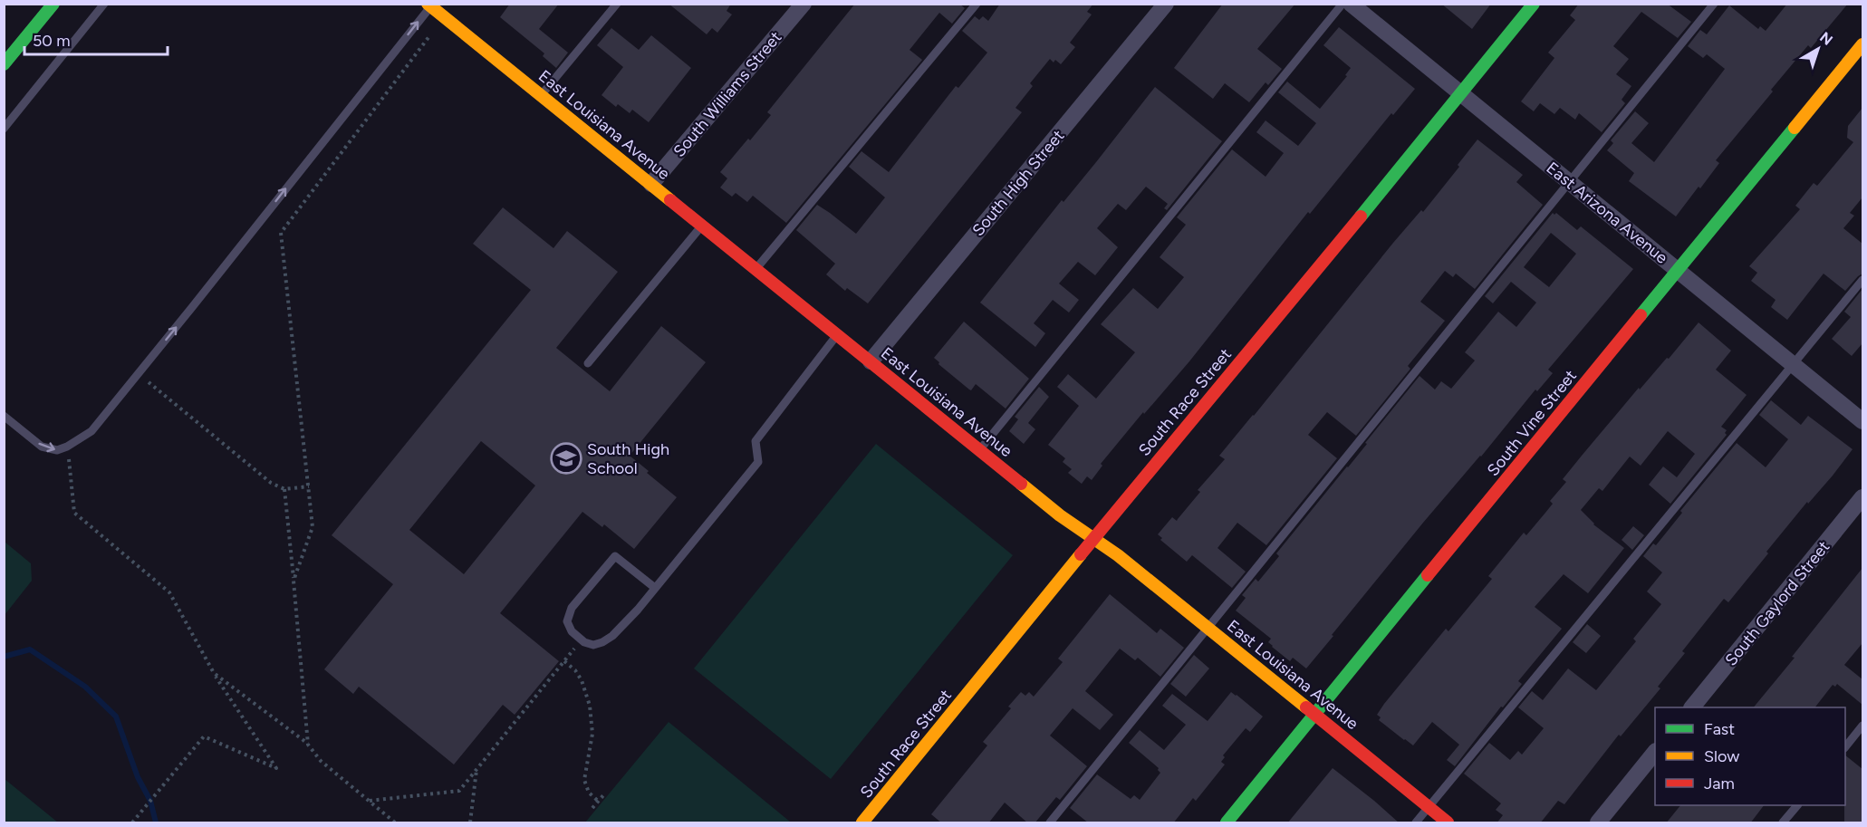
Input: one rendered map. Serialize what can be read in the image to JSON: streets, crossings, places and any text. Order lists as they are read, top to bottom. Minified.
{"streets":{"street":["South Williams Street","East Louisiana Avenue","South High Street","East Arizona Avenue","South Race Street","South Vine Street","South Gaylord Street"]},"crossings":[["South Williams Street","East Louisiana Avenue"],["East Louisiana Avenue","South High Street"],["East Louisiana Avenue","South Race Street"],["East Louisiana Avenue","South Vine Street"],["East Arizona Avenue","South Race Street"],["East Arizona Avenue","South Vine Street"]],"places":{"school or university":["South High School"]},"legend":["Fast","Slow","Jam"],"scale_bar":"50 m","north":"top right"}
